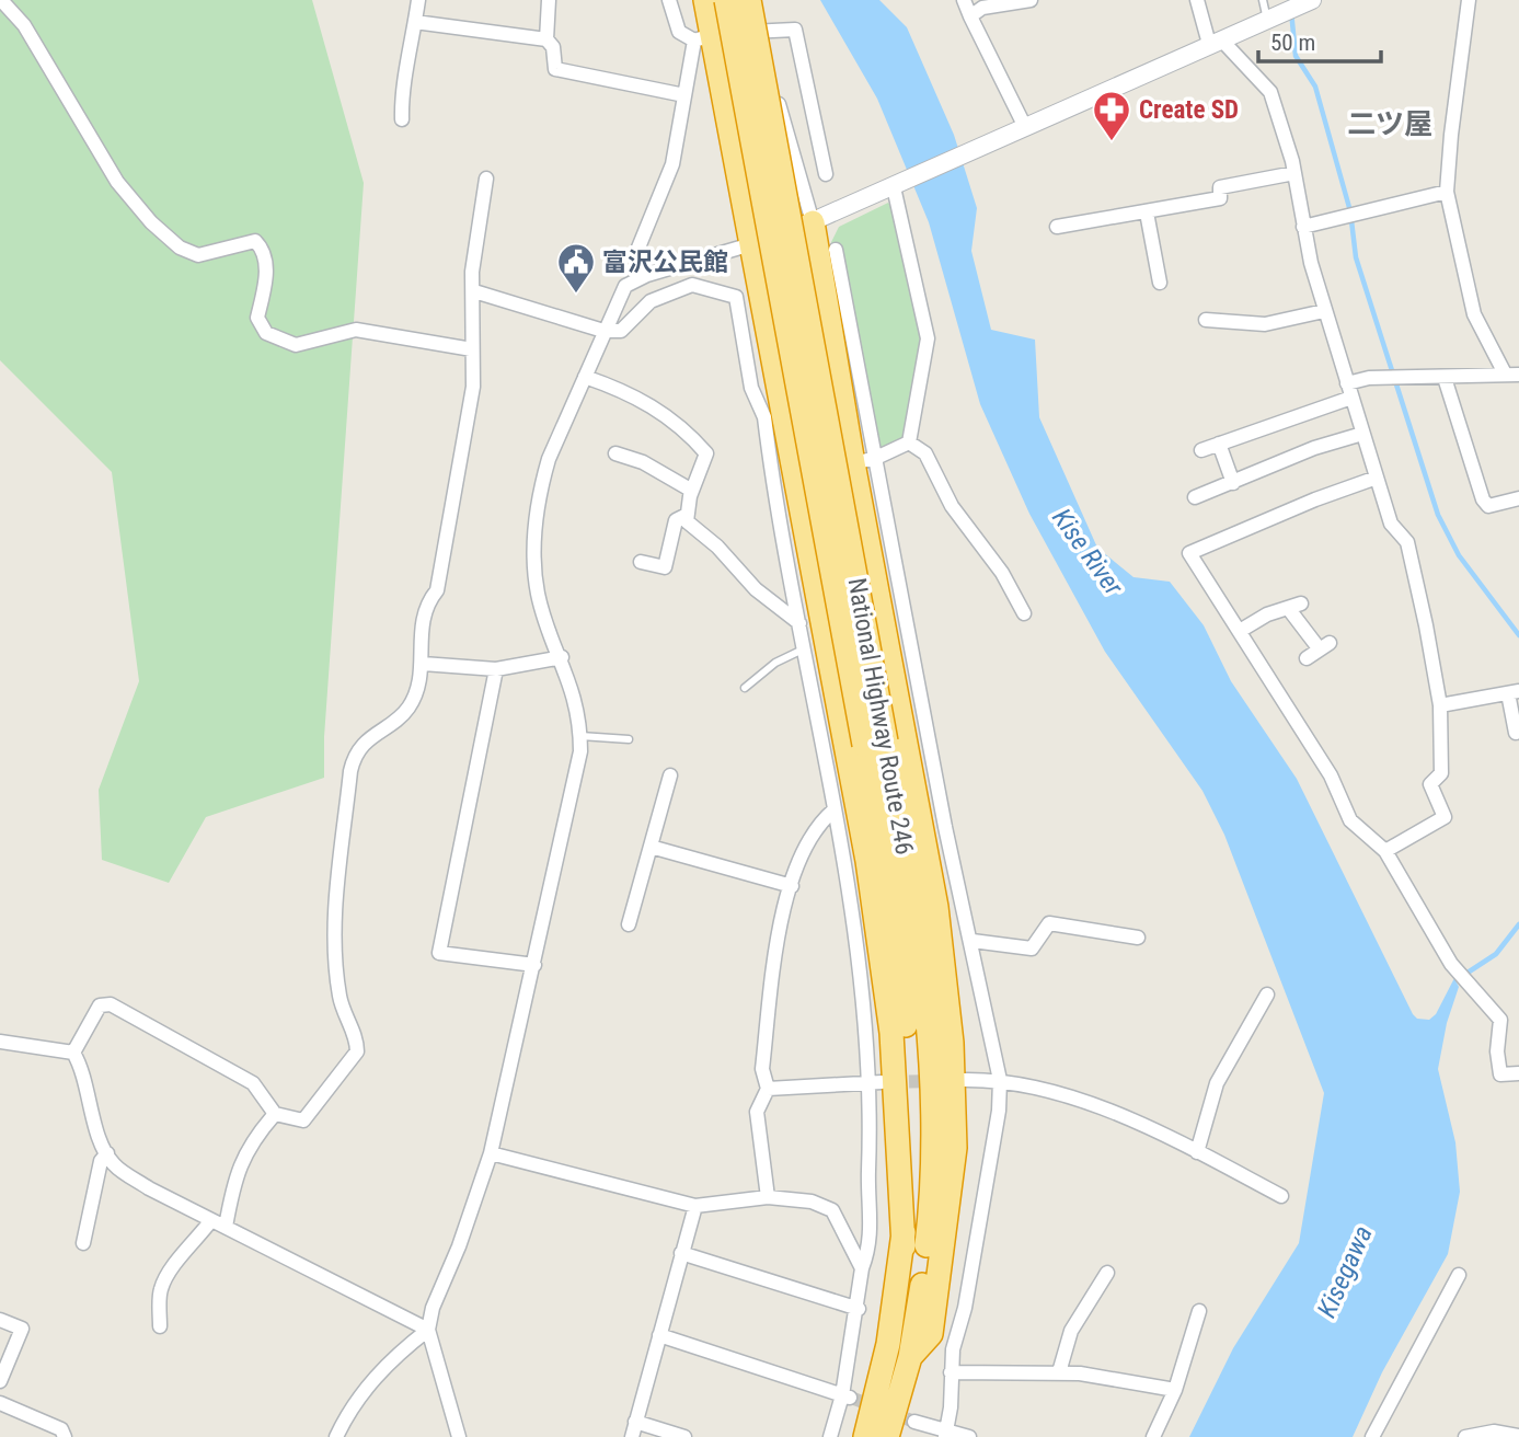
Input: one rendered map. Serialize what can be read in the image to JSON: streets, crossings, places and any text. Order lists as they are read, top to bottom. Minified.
{"streets":{"highway":["National Highway Route 246"]},"districts":["二ツ屋"],"water":["Kise River","Kisegawa"],"places":{"pharmacy":["Create SD"],"public building":["富沢公民館"]},"scale_bar":"50 m"}
